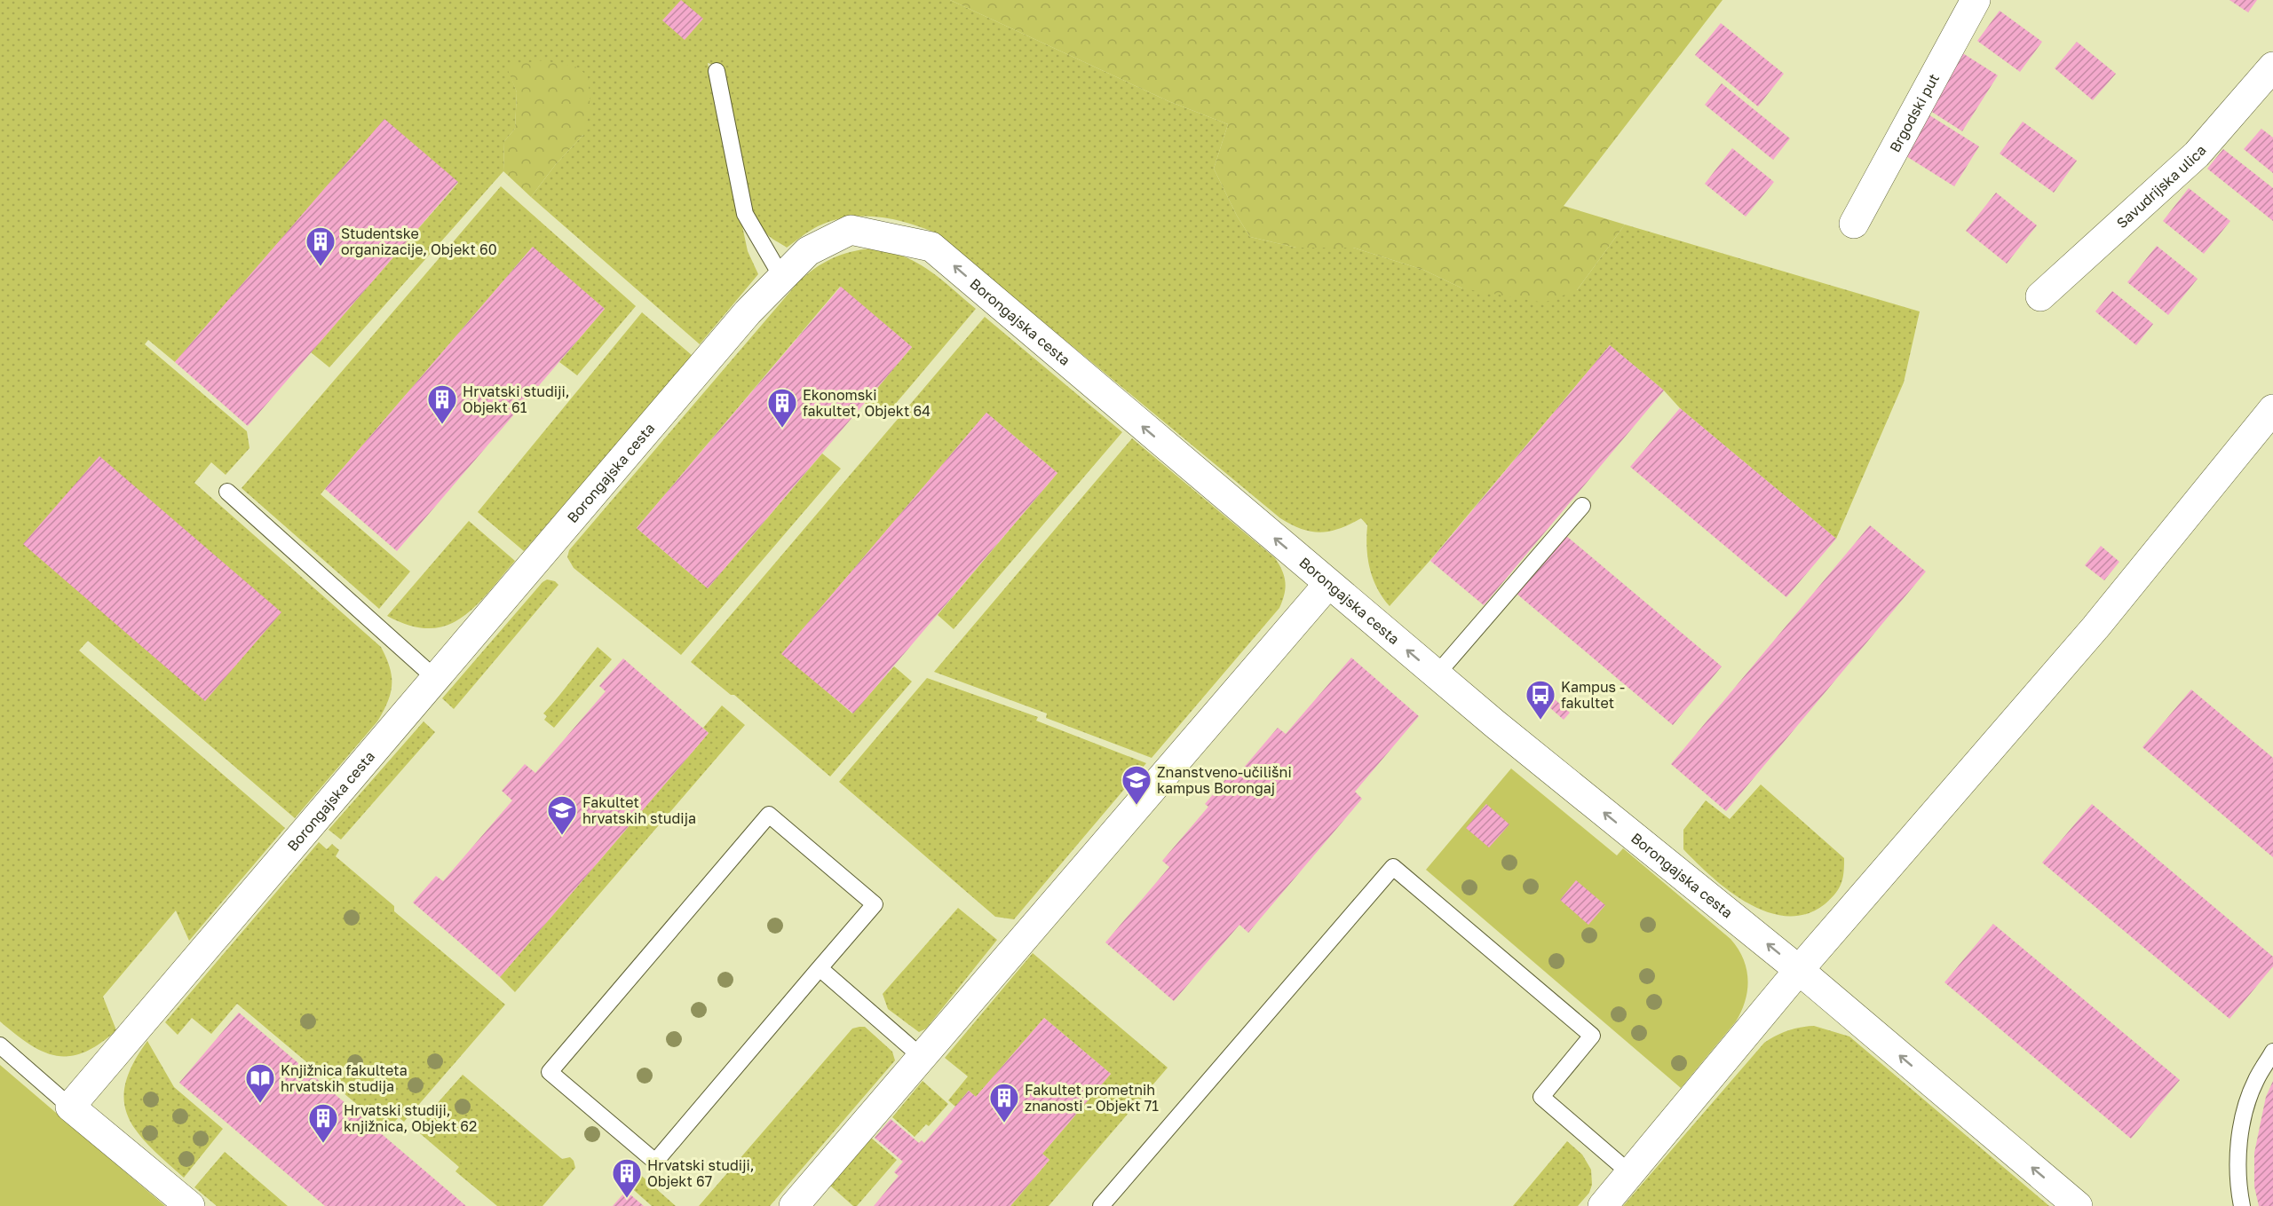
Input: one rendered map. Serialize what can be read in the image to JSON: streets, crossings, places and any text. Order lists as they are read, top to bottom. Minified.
{"streets":{"street":["Brgodski put","Savudrijska ulica","Borongajska cesta"]},"one_way":["Borongajska cesta"],"places":{"building":["Studentske organizacije, Objekt 60","Hrvatski studiji, Objekt 61","Ekonomski fakultet, Objekt 64","Fakultet prometnih znanosti - Objekt 71","Hrvatski studiji, knjižnica, Objekt 62","Hrvatski studiji, Objekt 67"],"bus stop":["Kampus - fakultet"],"school or university":["Znanstveno-učilišni kampus Borongaj","Fakultet hrvatskih studija"],"library":["Knjižnica fakulteta hrvatskih studija"]}}
